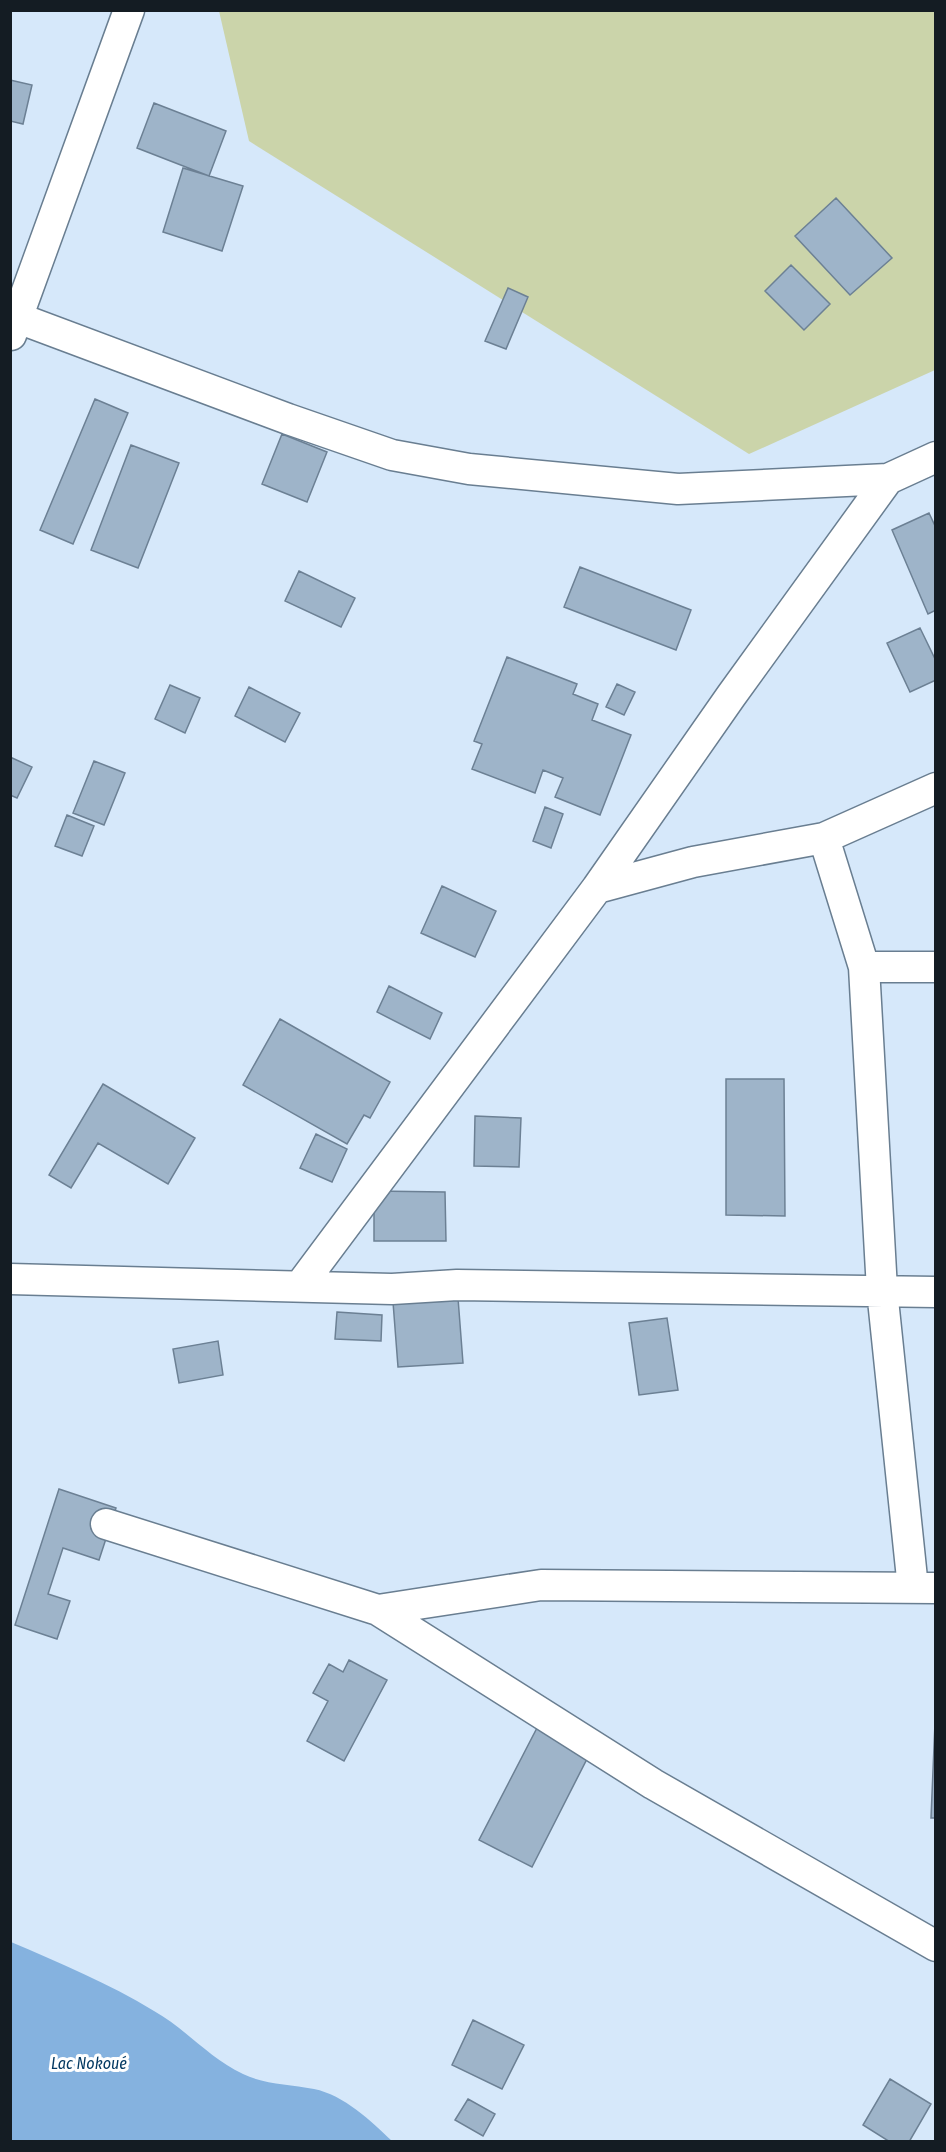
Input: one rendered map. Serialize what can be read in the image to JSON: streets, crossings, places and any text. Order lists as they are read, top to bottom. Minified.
{"water":["Lac Nokoué"]}
